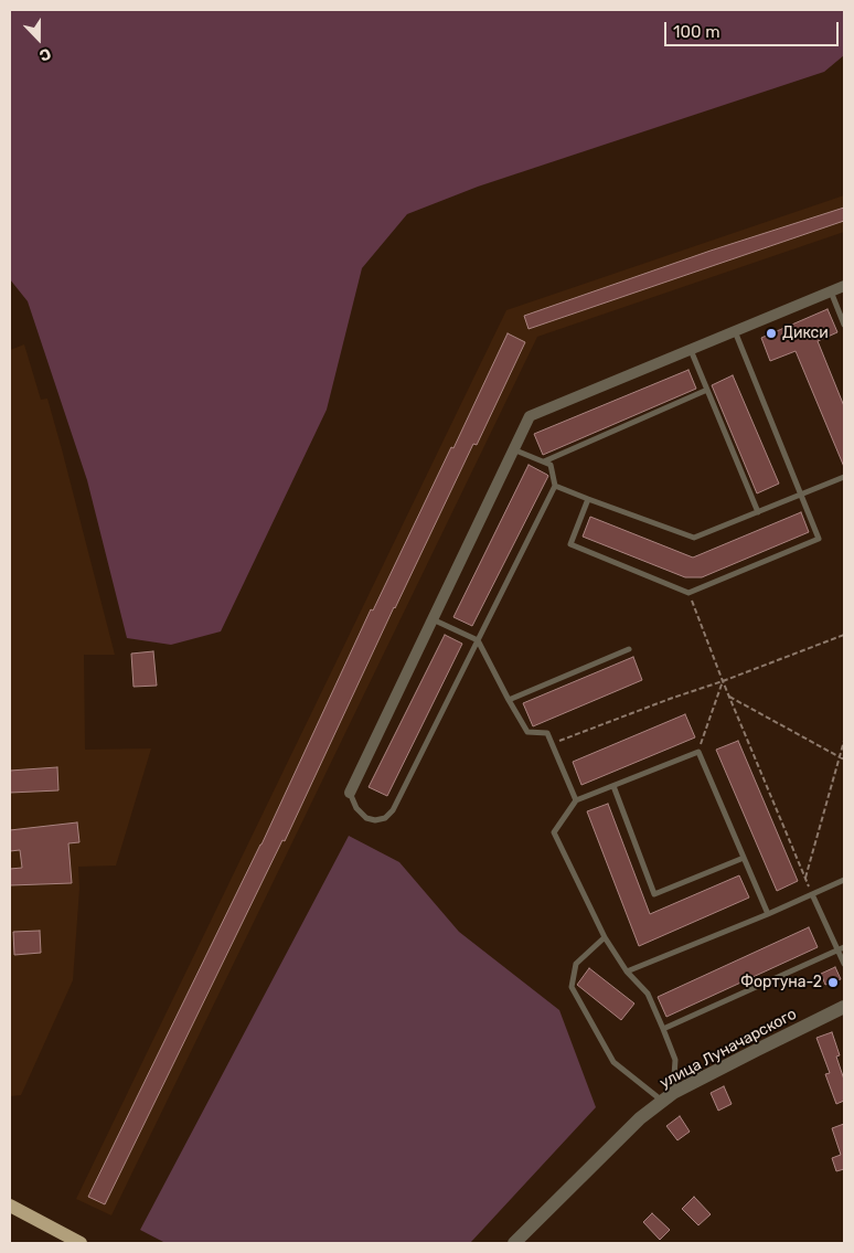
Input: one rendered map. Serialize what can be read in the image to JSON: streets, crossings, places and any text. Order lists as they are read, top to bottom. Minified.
{"streets":{"street":["улица Луначарского"]},"places":["Дикси","Фортуна-2"],"scale_bar":"100 m","north":"bottom"}
